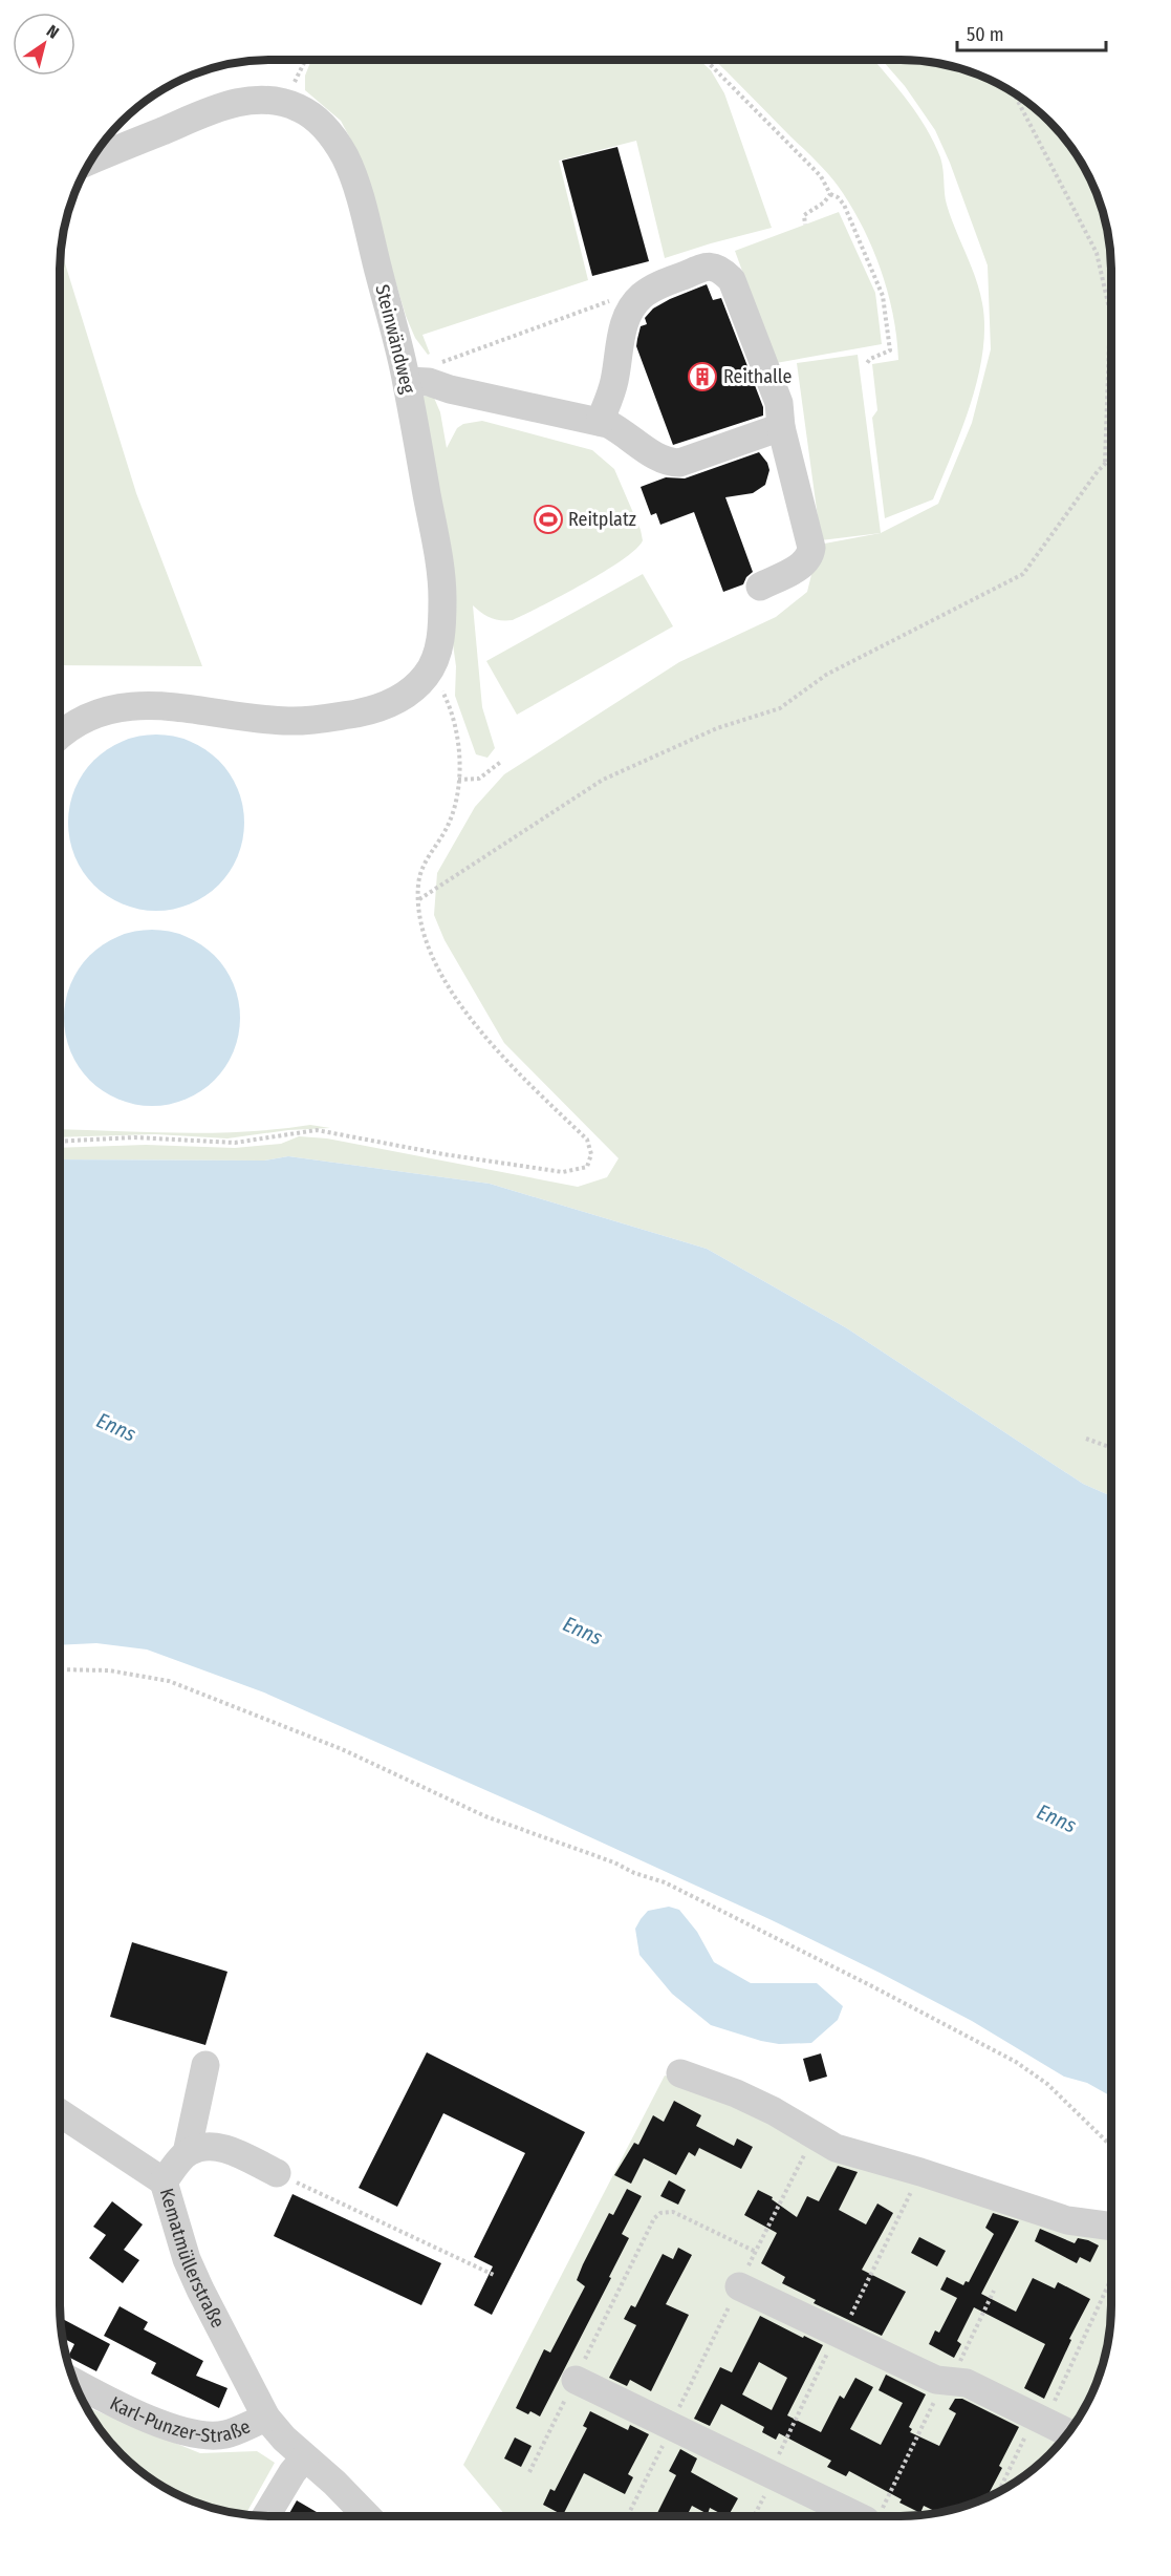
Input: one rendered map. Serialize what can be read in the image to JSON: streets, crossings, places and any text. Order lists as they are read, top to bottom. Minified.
{"streets":{"street":["Steinwändweg","Kematmüllerstraße","Karl-Punzer-Straße"]},"crossings":[["Kematmüllerstraße","Karl-Punzer-Straße"]],"water":["Enns"],"places":{"building":["Reithalle"],"sports":["Reitplatz"]},"scale_bar":"50 m","north":"top right"}
